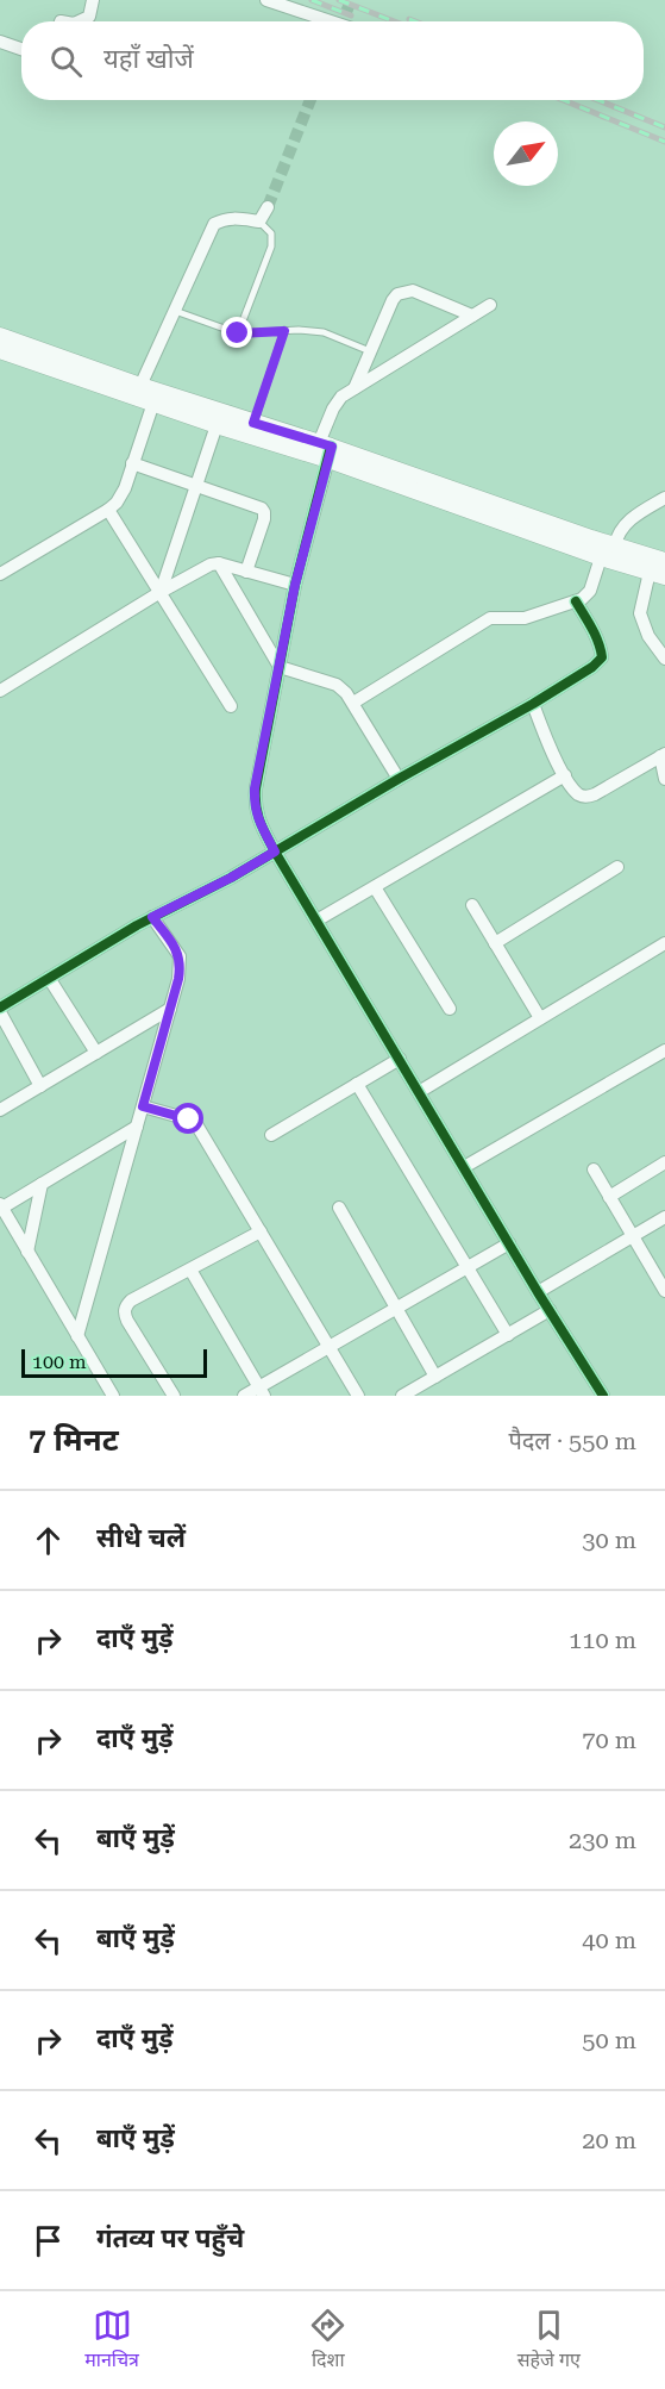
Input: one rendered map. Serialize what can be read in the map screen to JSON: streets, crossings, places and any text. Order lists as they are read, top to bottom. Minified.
{"scale_bar":"100 m","north":"top right","page":{"search":"यहाँ खोजें","scale":"100 m","heading":["7 मिनट","पैदल · 550 m"],"list":[["सीधे चलें","30 m"],["दाएँ मुड़ें","110 m"],["दाएँ मुड़ें","70 m"],["बाएँ मुड़ें","230 m"],["बाएँ मुड़ें","40 m"],["दाएँ मुड़ें","50 m"],["बाएँ मुड़ें","20 m"],"गंतव्य पर पहुँचे"],"nav":["मानचित्र","दिशा","सहेजे गए"]}}
